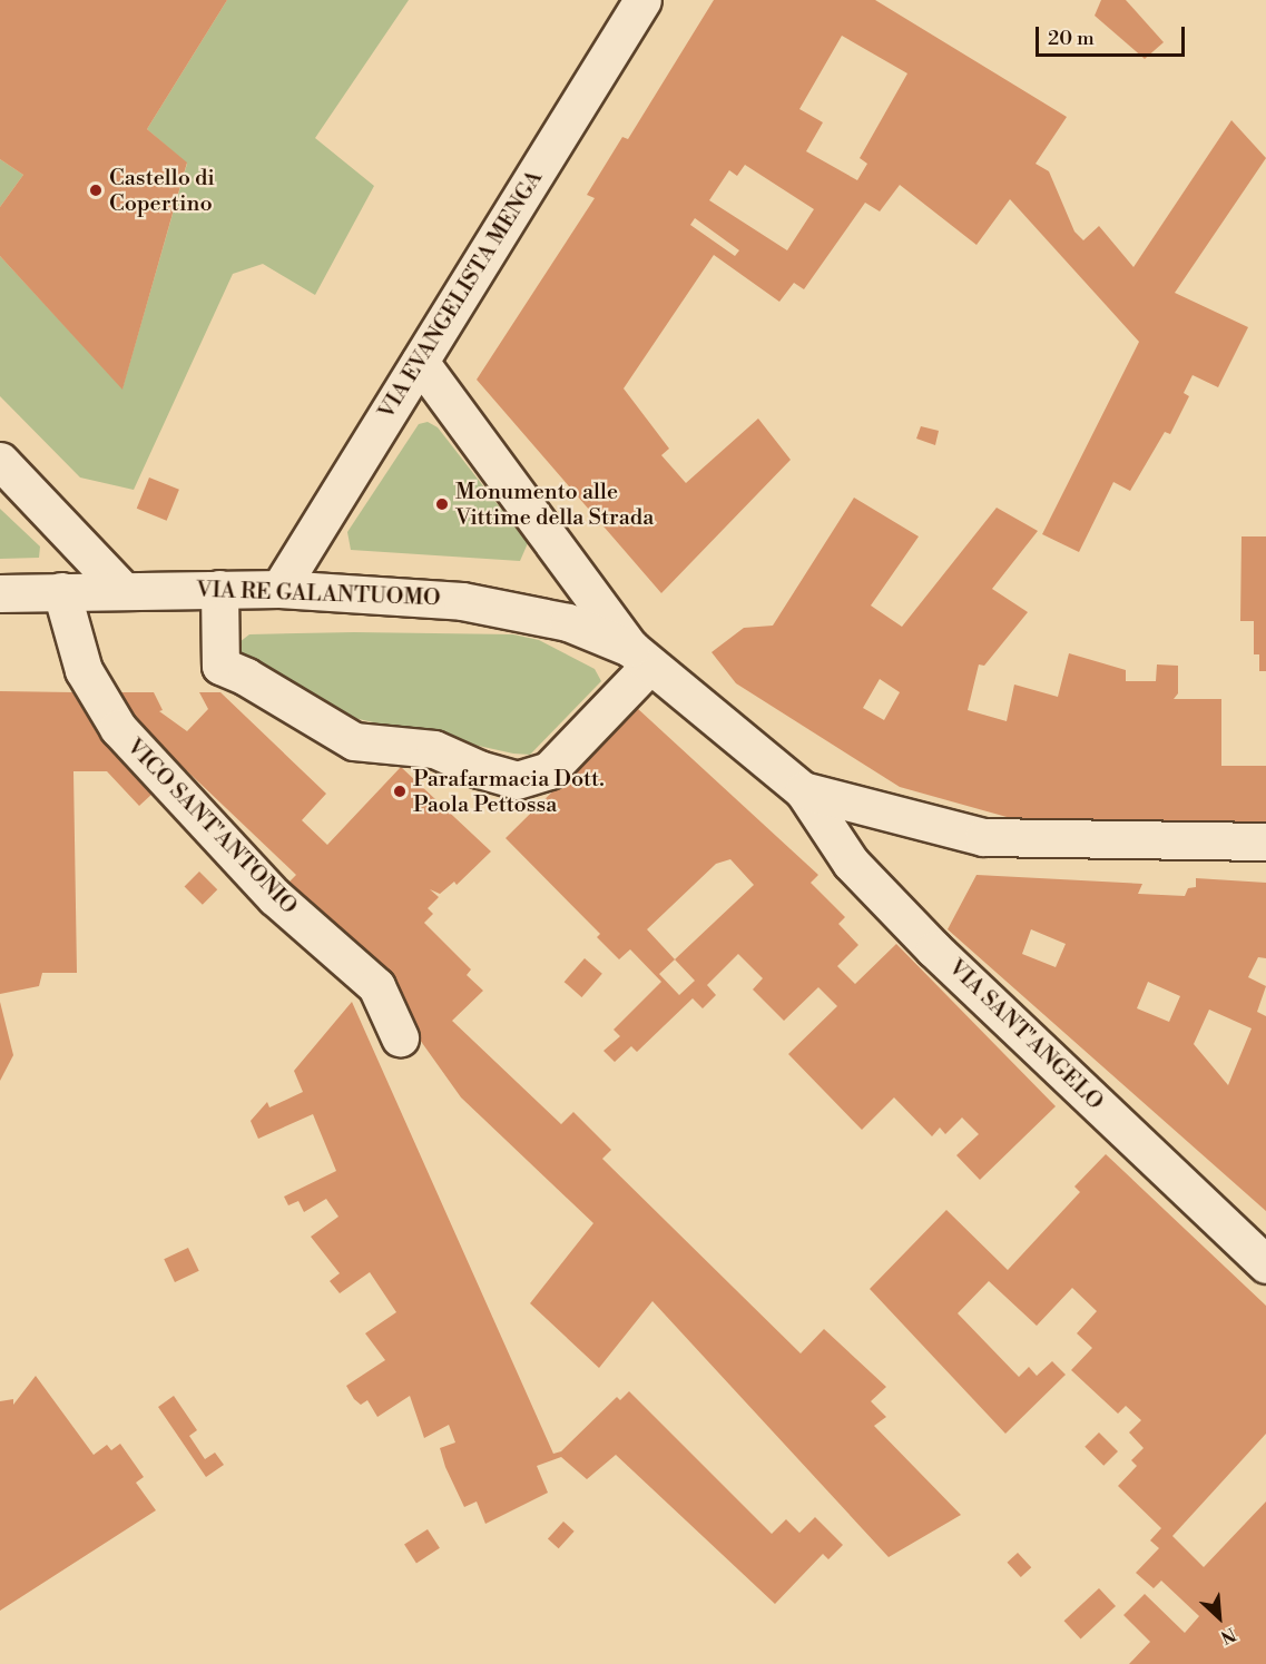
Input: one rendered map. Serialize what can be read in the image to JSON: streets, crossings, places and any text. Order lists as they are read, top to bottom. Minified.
{"streets":{"street":["VIA EVANGELISTA MENGA","VIA RE GALANTUOMO","VICO SANT'ANTONIO","VIA SANT'ANGELO"]},"crossings":[["VIA EVANGELISTA MENGA","VIA RE GALANTUOMO"],["VIA RE GALANTUOMO","VICO SANT'ANTONIO"]],"places":["Castello di Copertino","Monumento alle Vittime della Strada","Parafarmacia Dott. Paola Pettossa"],"scale_bar":"20 m","north":"bottom right"}
